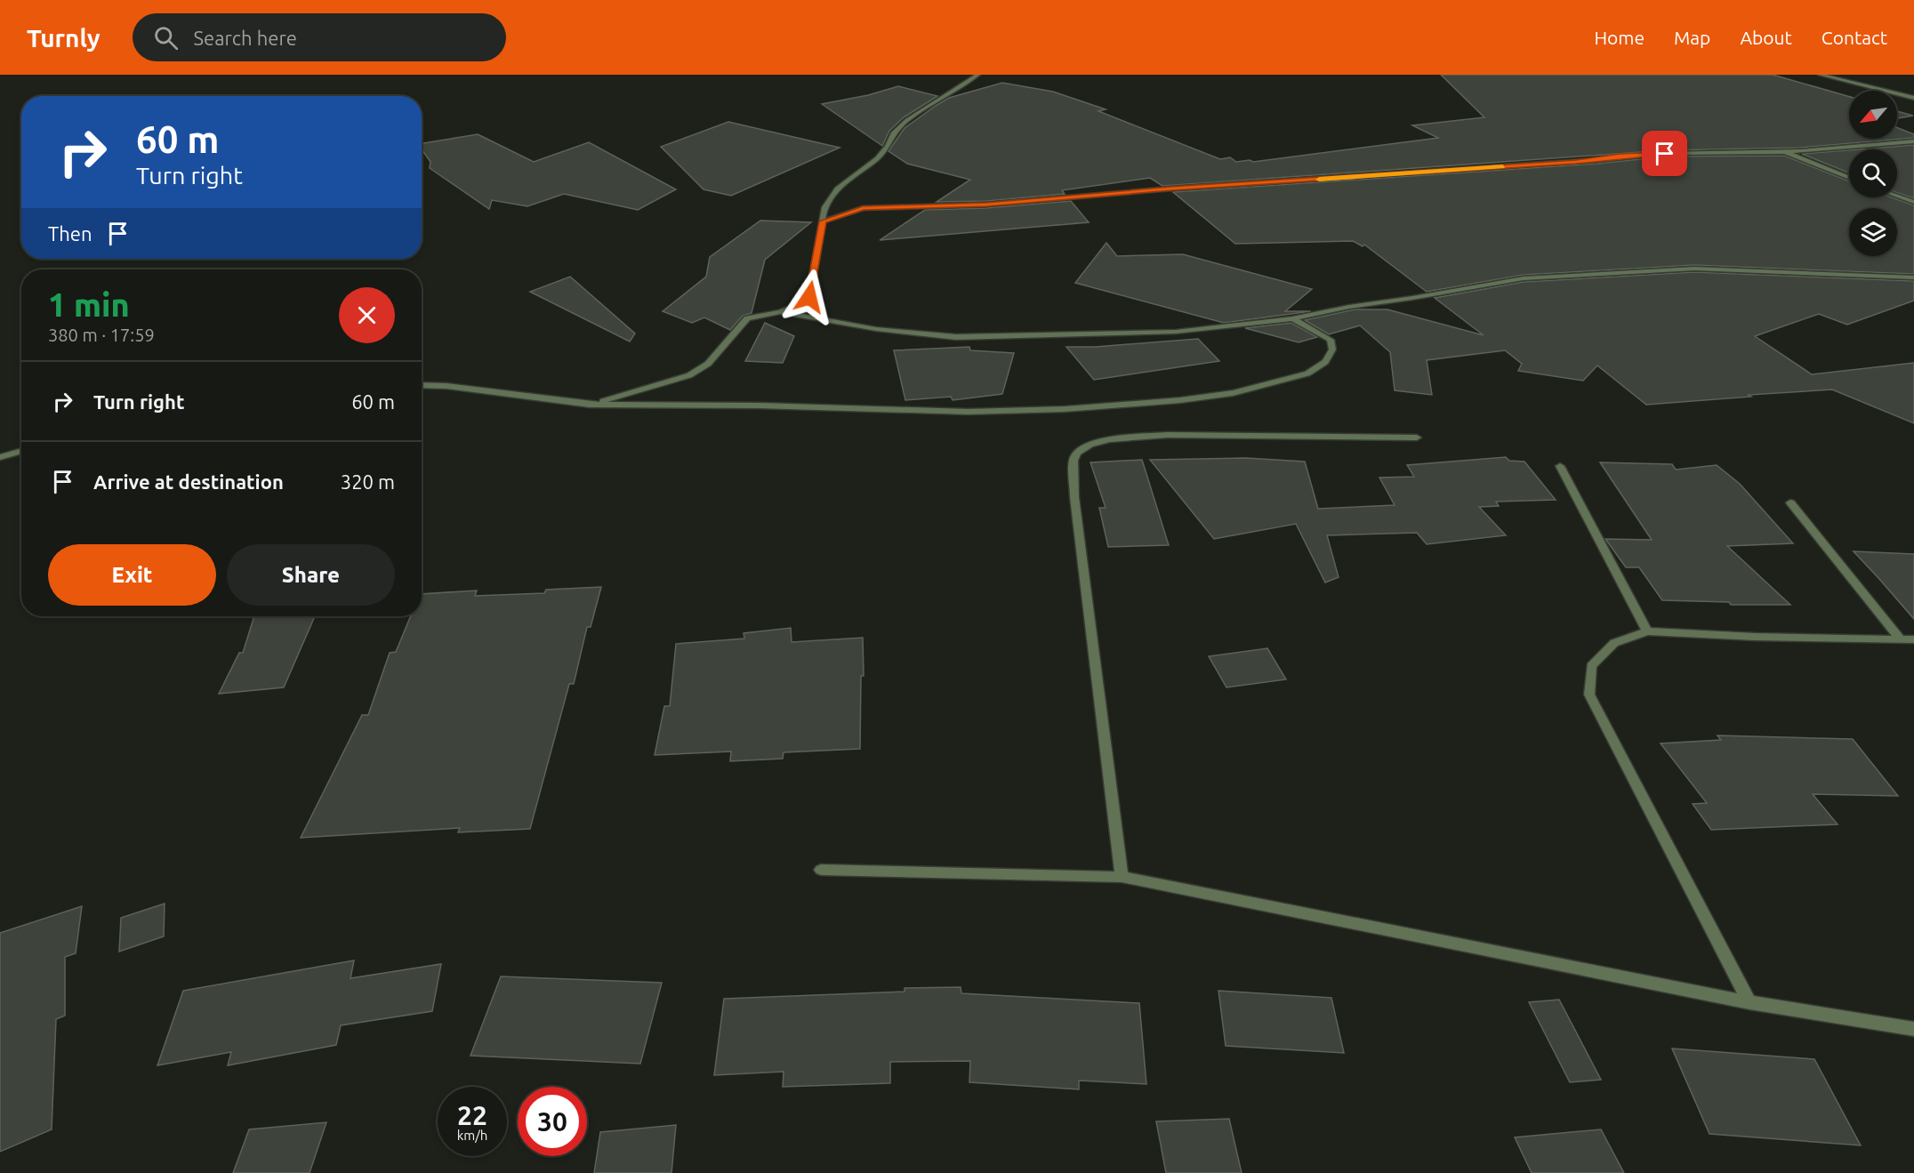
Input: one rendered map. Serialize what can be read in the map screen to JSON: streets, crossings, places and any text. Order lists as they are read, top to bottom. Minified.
{"north":"bottom left","page":{"header":"Turnly","search":"Search here","nav":["Home","Map","About","Contact"],"turn":["60 m","Turn right"],"then":"Then","heading":["1 min","380 m · 17:59"],"list":[{"name":"Turn right","value":"60 m"},{"name":"Arrive at destination","value":"320 m"}],"buttons":["Exit","Share"],"speed":"22 km/h","limit":"30"}}
